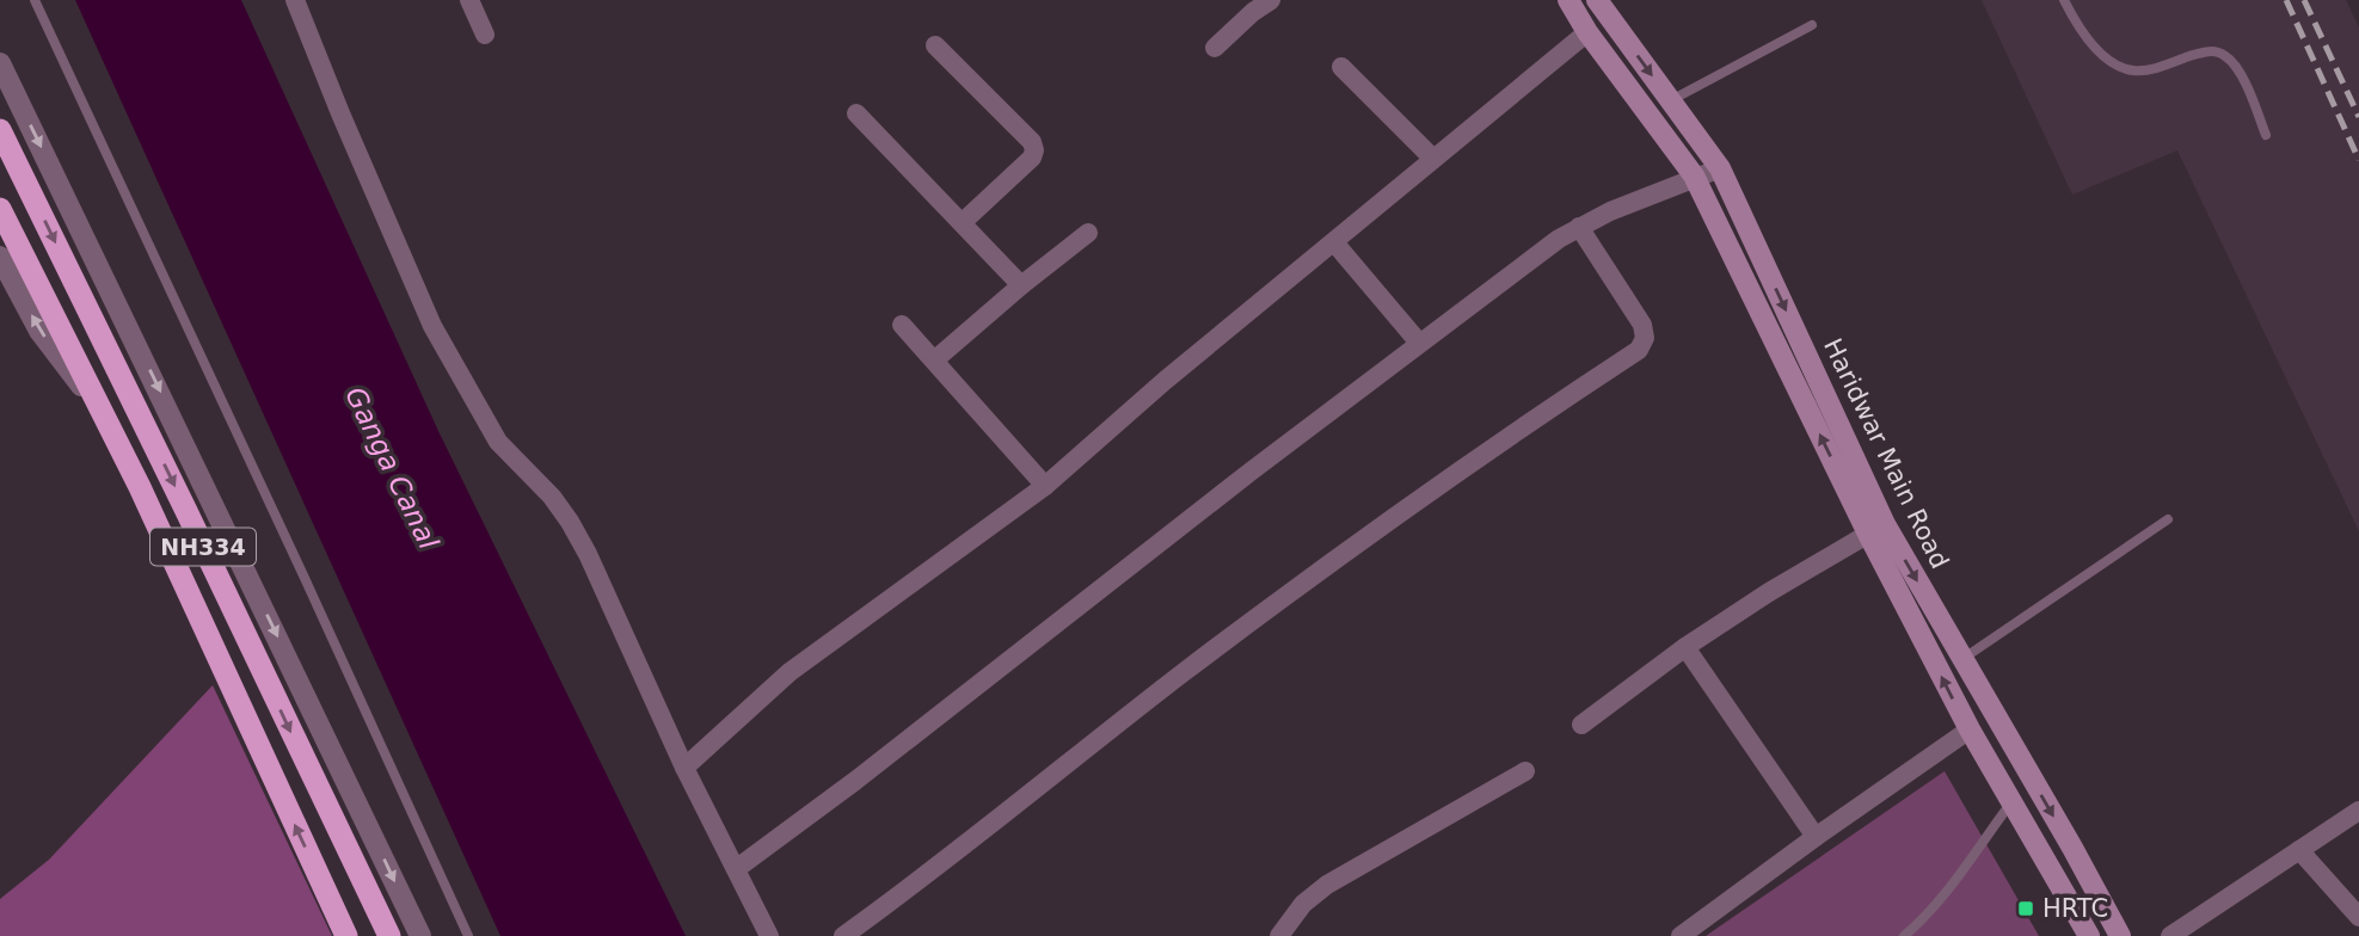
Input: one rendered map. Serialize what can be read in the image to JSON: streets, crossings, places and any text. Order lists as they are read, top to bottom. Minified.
{"streets":{"highway":["NH334"],"main road":["Haridwar Main Road"]},"water":["Ganga Canal"],"places":{"transit":["HRTC"]}}
